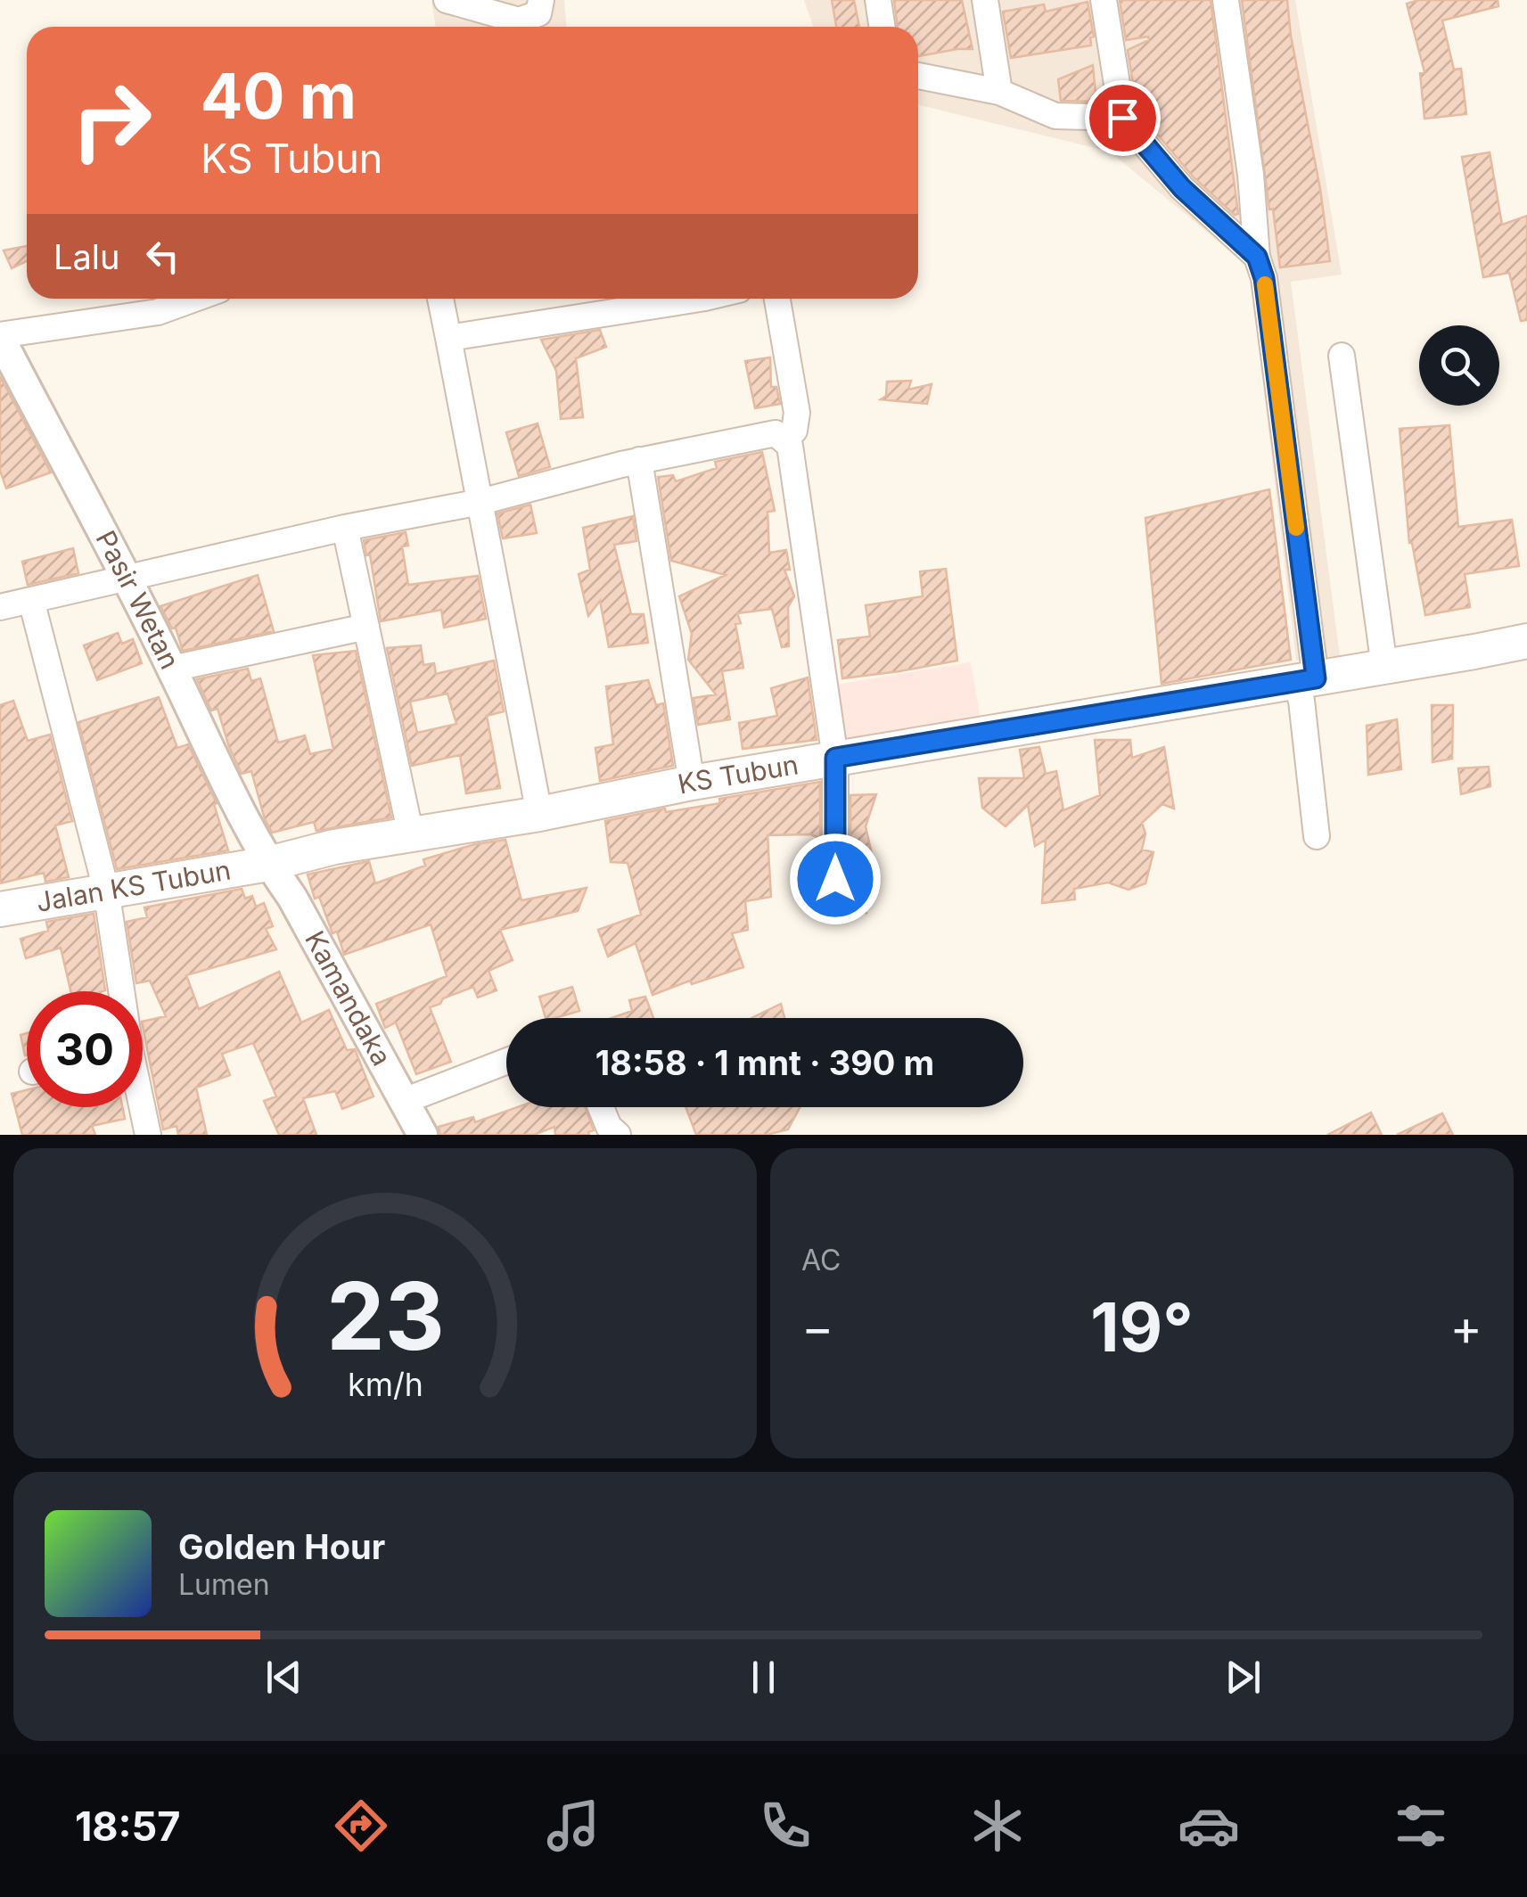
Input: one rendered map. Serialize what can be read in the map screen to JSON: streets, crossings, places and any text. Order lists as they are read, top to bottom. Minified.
{"streets":{"main road":["KS Tubun","Jalan KS Tubun"],"street":["Pasir Wetan","Kamandaka"]},"crossings":[["Pasir Wetan","KS Tubun"],["Pasir Wetan","Jalan KS Tubun"],["Pasir Wetan","Kamandaka"],["KS Tubun","Jalan KS Tubun"],["KS Tubun","Kamandaka"],["Jalan KS Tubun","Kamandaka"]],"page":{"turn":["40 m","KS Tubun"],"then":"Lalu","limit":"30","trip":"18:58 · 1 mnt · 390 m","tile":"AC","heat":["−","19°","+"],"song":["Golden Hour","Lumen"],"tabs":"18:57","gauge":["23","km/h"]}}
